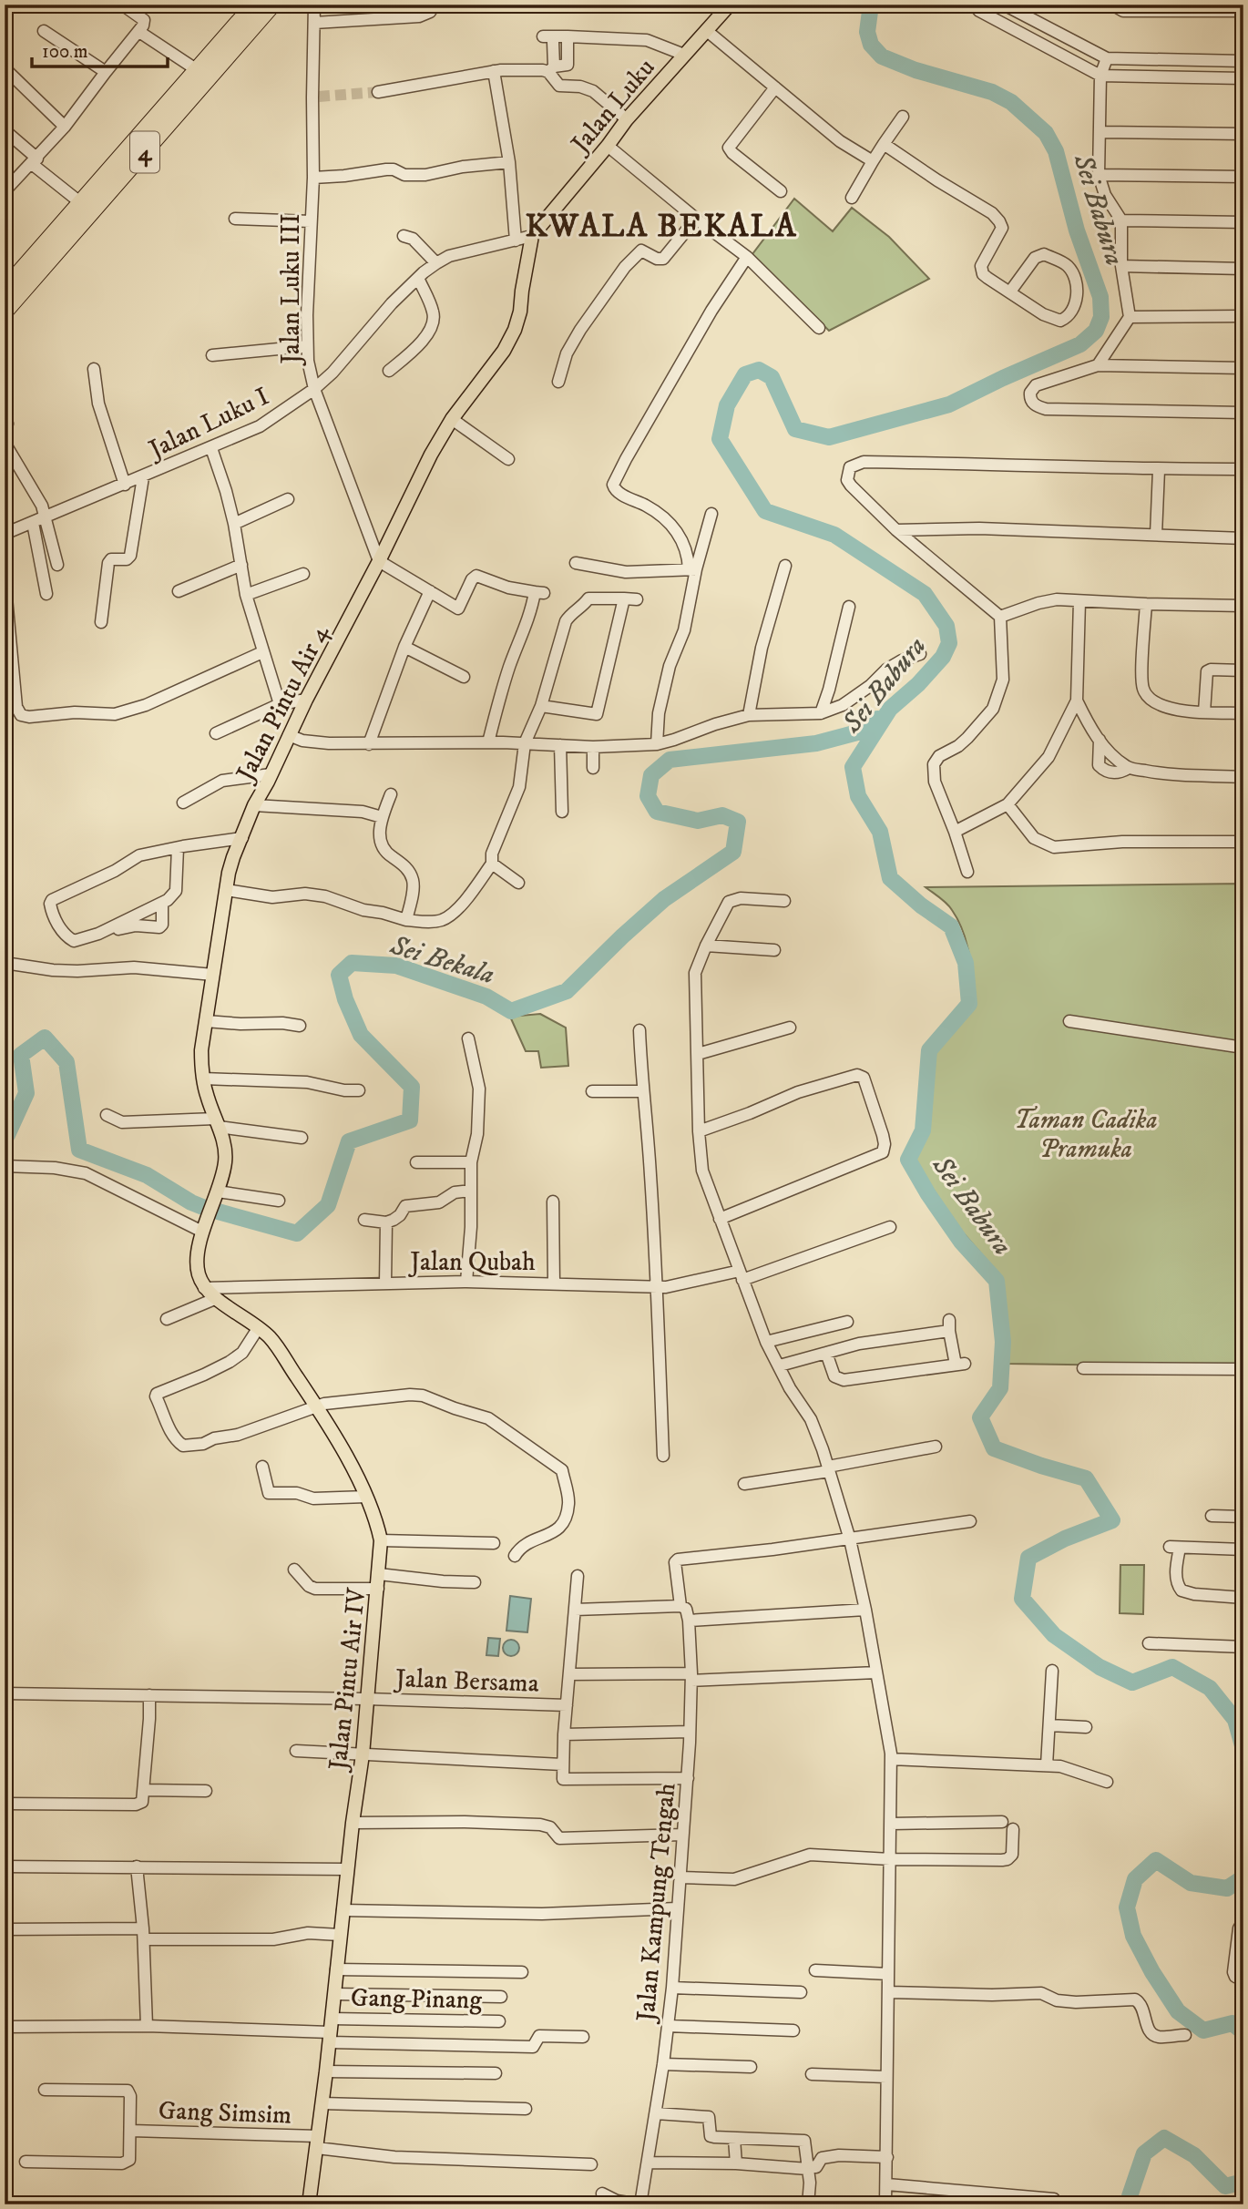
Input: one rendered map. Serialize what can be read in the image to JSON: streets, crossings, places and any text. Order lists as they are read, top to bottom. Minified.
{"streets":{"highway":["4"],"main road":["Jalan Luku","Jalan Pintu Air 4","Jalan Pintu Air IV"],"street":["Jalan Luku III","Jalan Luku I","Jalan Qubah","Jalan Bersama","Jalan Kampung Tengah","Gang Pinang","Gang Simsim"]},"crossings":[["Jalan Luku","Jalan Luku I"],["Jalan Luku","Jalan Pintu Air 4"],["Jalan Luku III","Jalan Luku I"],["Jalan Luku III","Jalan Pintu Air 4"],["Jalan Luku I","Jalan Pintu Air 4"],["Jalan Qubah","Jalan Pintu Air IV"],["Jalan Pintu Air IV","Jalan Bersama"],["Jalan Pintu Air IV","Gang Pinang"],["Jalan Pintu Air IV","Gang Simsim"]],"districts":["KWALA BEKALA"],"water":["Sei Babura","Sei Bekala"],"parks":["Taman Cadika Pramuka"],"scale_bar":"100 m"}
